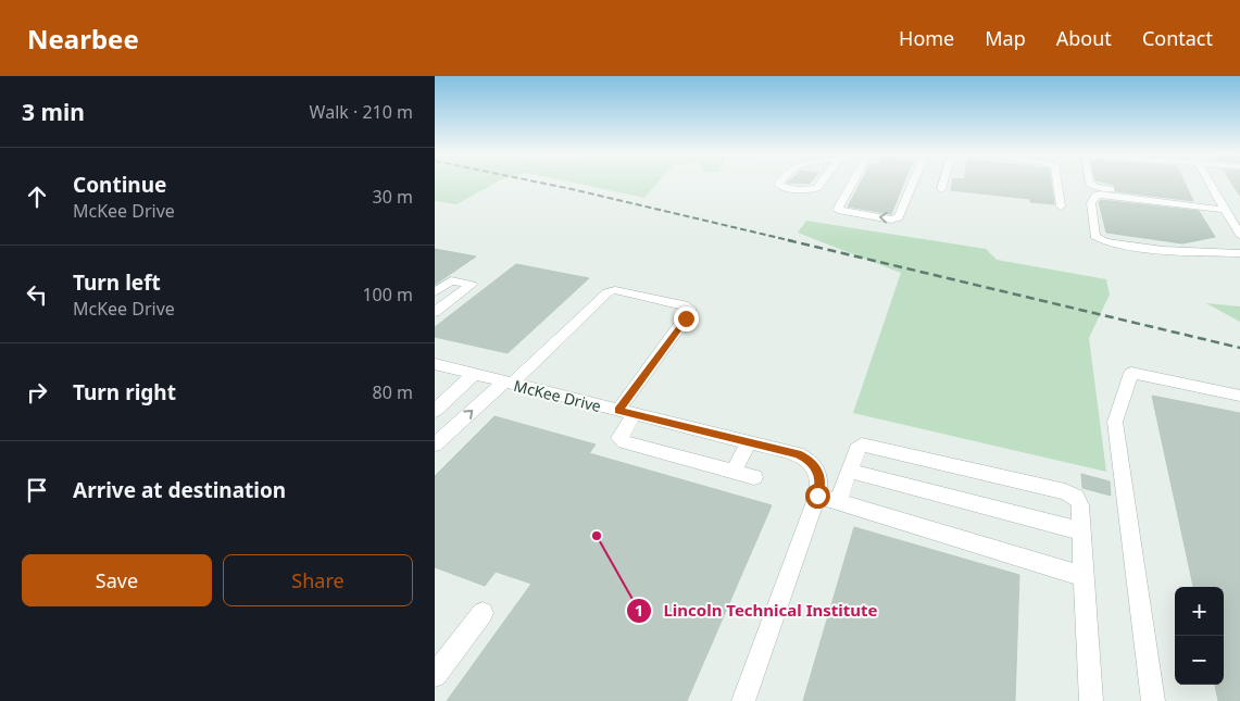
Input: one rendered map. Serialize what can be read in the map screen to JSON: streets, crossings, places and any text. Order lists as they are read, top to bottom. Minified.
{"streets":{"lane":["McKee Drive"]},"places":["Lincoln Technical Institute"],"page":{"header":"Nearbee","nav":["Home","Map","About","Contact"],"heading":["3 min","Walk · 210 m"],"list":[["Continue","McKee Drive","30 m"],["Turn left","McKee Drive","100 m"],["Turn right","80 m"],"Arrive at destination"],"buttons":["Save","Share"],"map_buttons":["+","−"]}}
